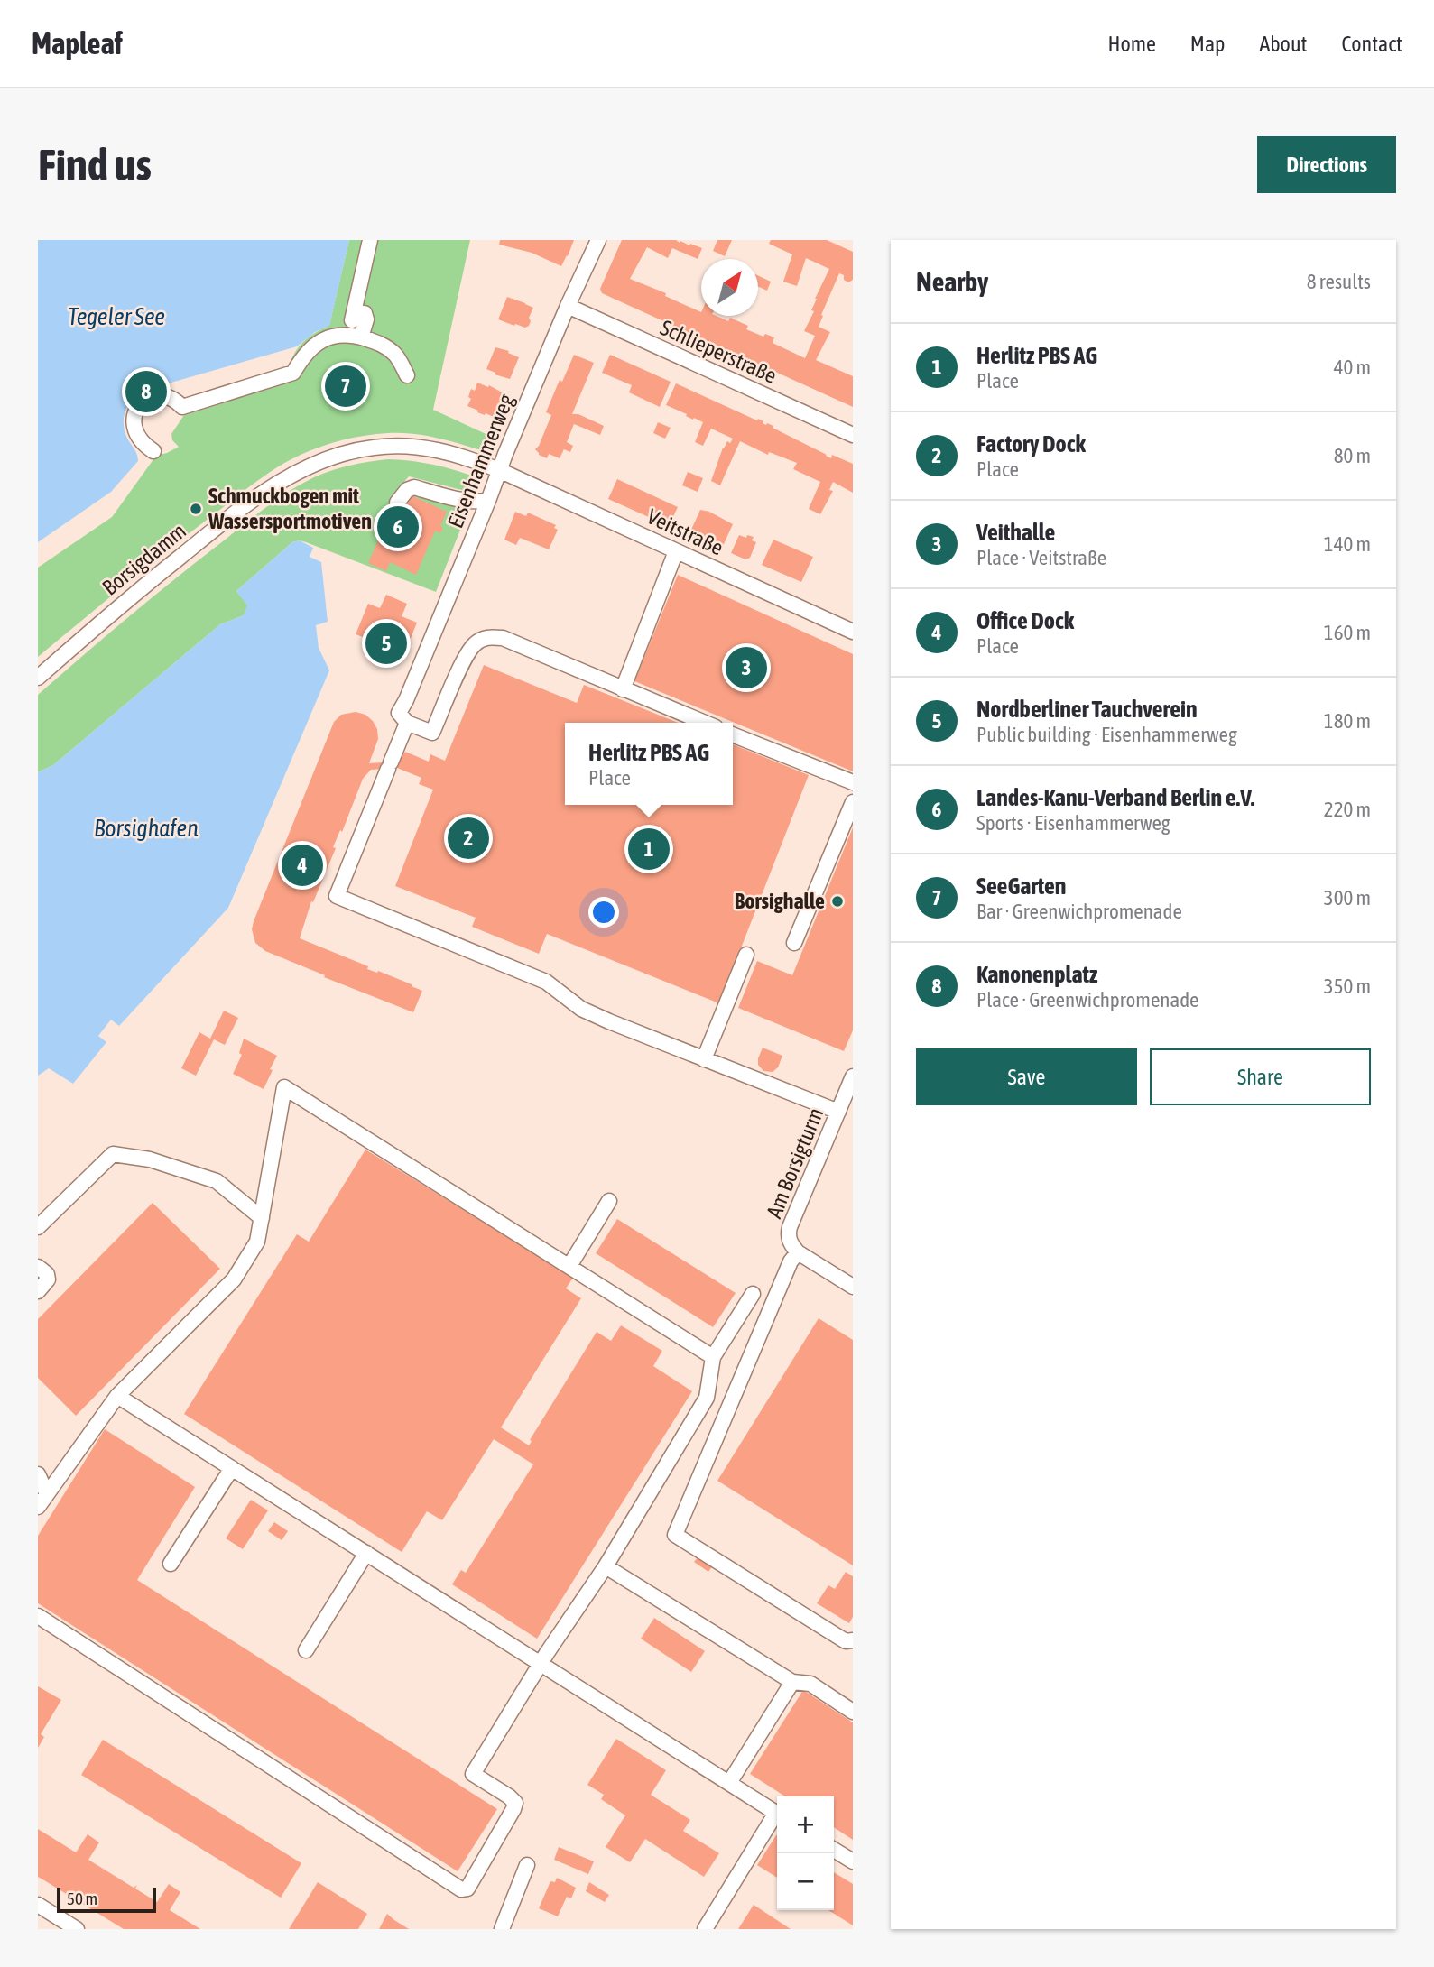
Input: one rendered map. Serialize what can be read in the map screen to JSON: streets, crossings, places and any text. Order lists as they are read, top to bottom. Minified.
{"streets":{"street":["Schlieperstraße","Eisenhammerweg","Veitstraße","Borsigdamm","Am Borsigturm"]},"crossings":[["Schlieperstraße","Eisenhammerweg"],["Eisenhammerweg","Veitstraße"],["Eisenhammerweg","Borsigdamm"],["Veitstraße","Borsigdamm"]],"water":["Tegeler See","Borsighafen"],"places":["Schmuckbogen mit Wassersportmotiven","Borsighalle"],"scale_bar":"50 m","north":"top right","page":{"header":"Mapleaf","nav":["Home","Map","About","Contact"],"buttons":["Directions",["Save","Share"]],"title":"Find us","heading":["Nearby","8 results"],"list":[{"mark":"1","name":"Herlitz PBS AG","note":"Place","value":"40 m"},{"mark":"2","name":"Factory Dock","note":"Place","value":"80 m"},{"mark":"3","name":"Veithalle","note":"Place · Veitstraße","value":"140 m"},{"mark":"4","name":"Office Dock","note":"Place","value":"160 m"},{"mark":"5","name":"Nordberliner Tauchverein","note":"Public building · Eisenhammerweg","value":"180 m"},{"mark":"6","name":"Landes-Kanu-Verband Berlin e.V.","note":"Sports · Eisenhammerweg","value":"220 m"},{"mark":"7","name":"SeeGarten","note":"Bar · Greenwichpromenade","value":"300 m"},{"mark":"8","name":"Kanonenplatz","note":"Place · Greenwichpromenade","value":"350 m"}],"pins":["7","8","6","5","3","2","1","4"],"popup":["Herlitz PBS AG","Place"],"map_buttons":["+","−"],"scale":"50 m"}}
